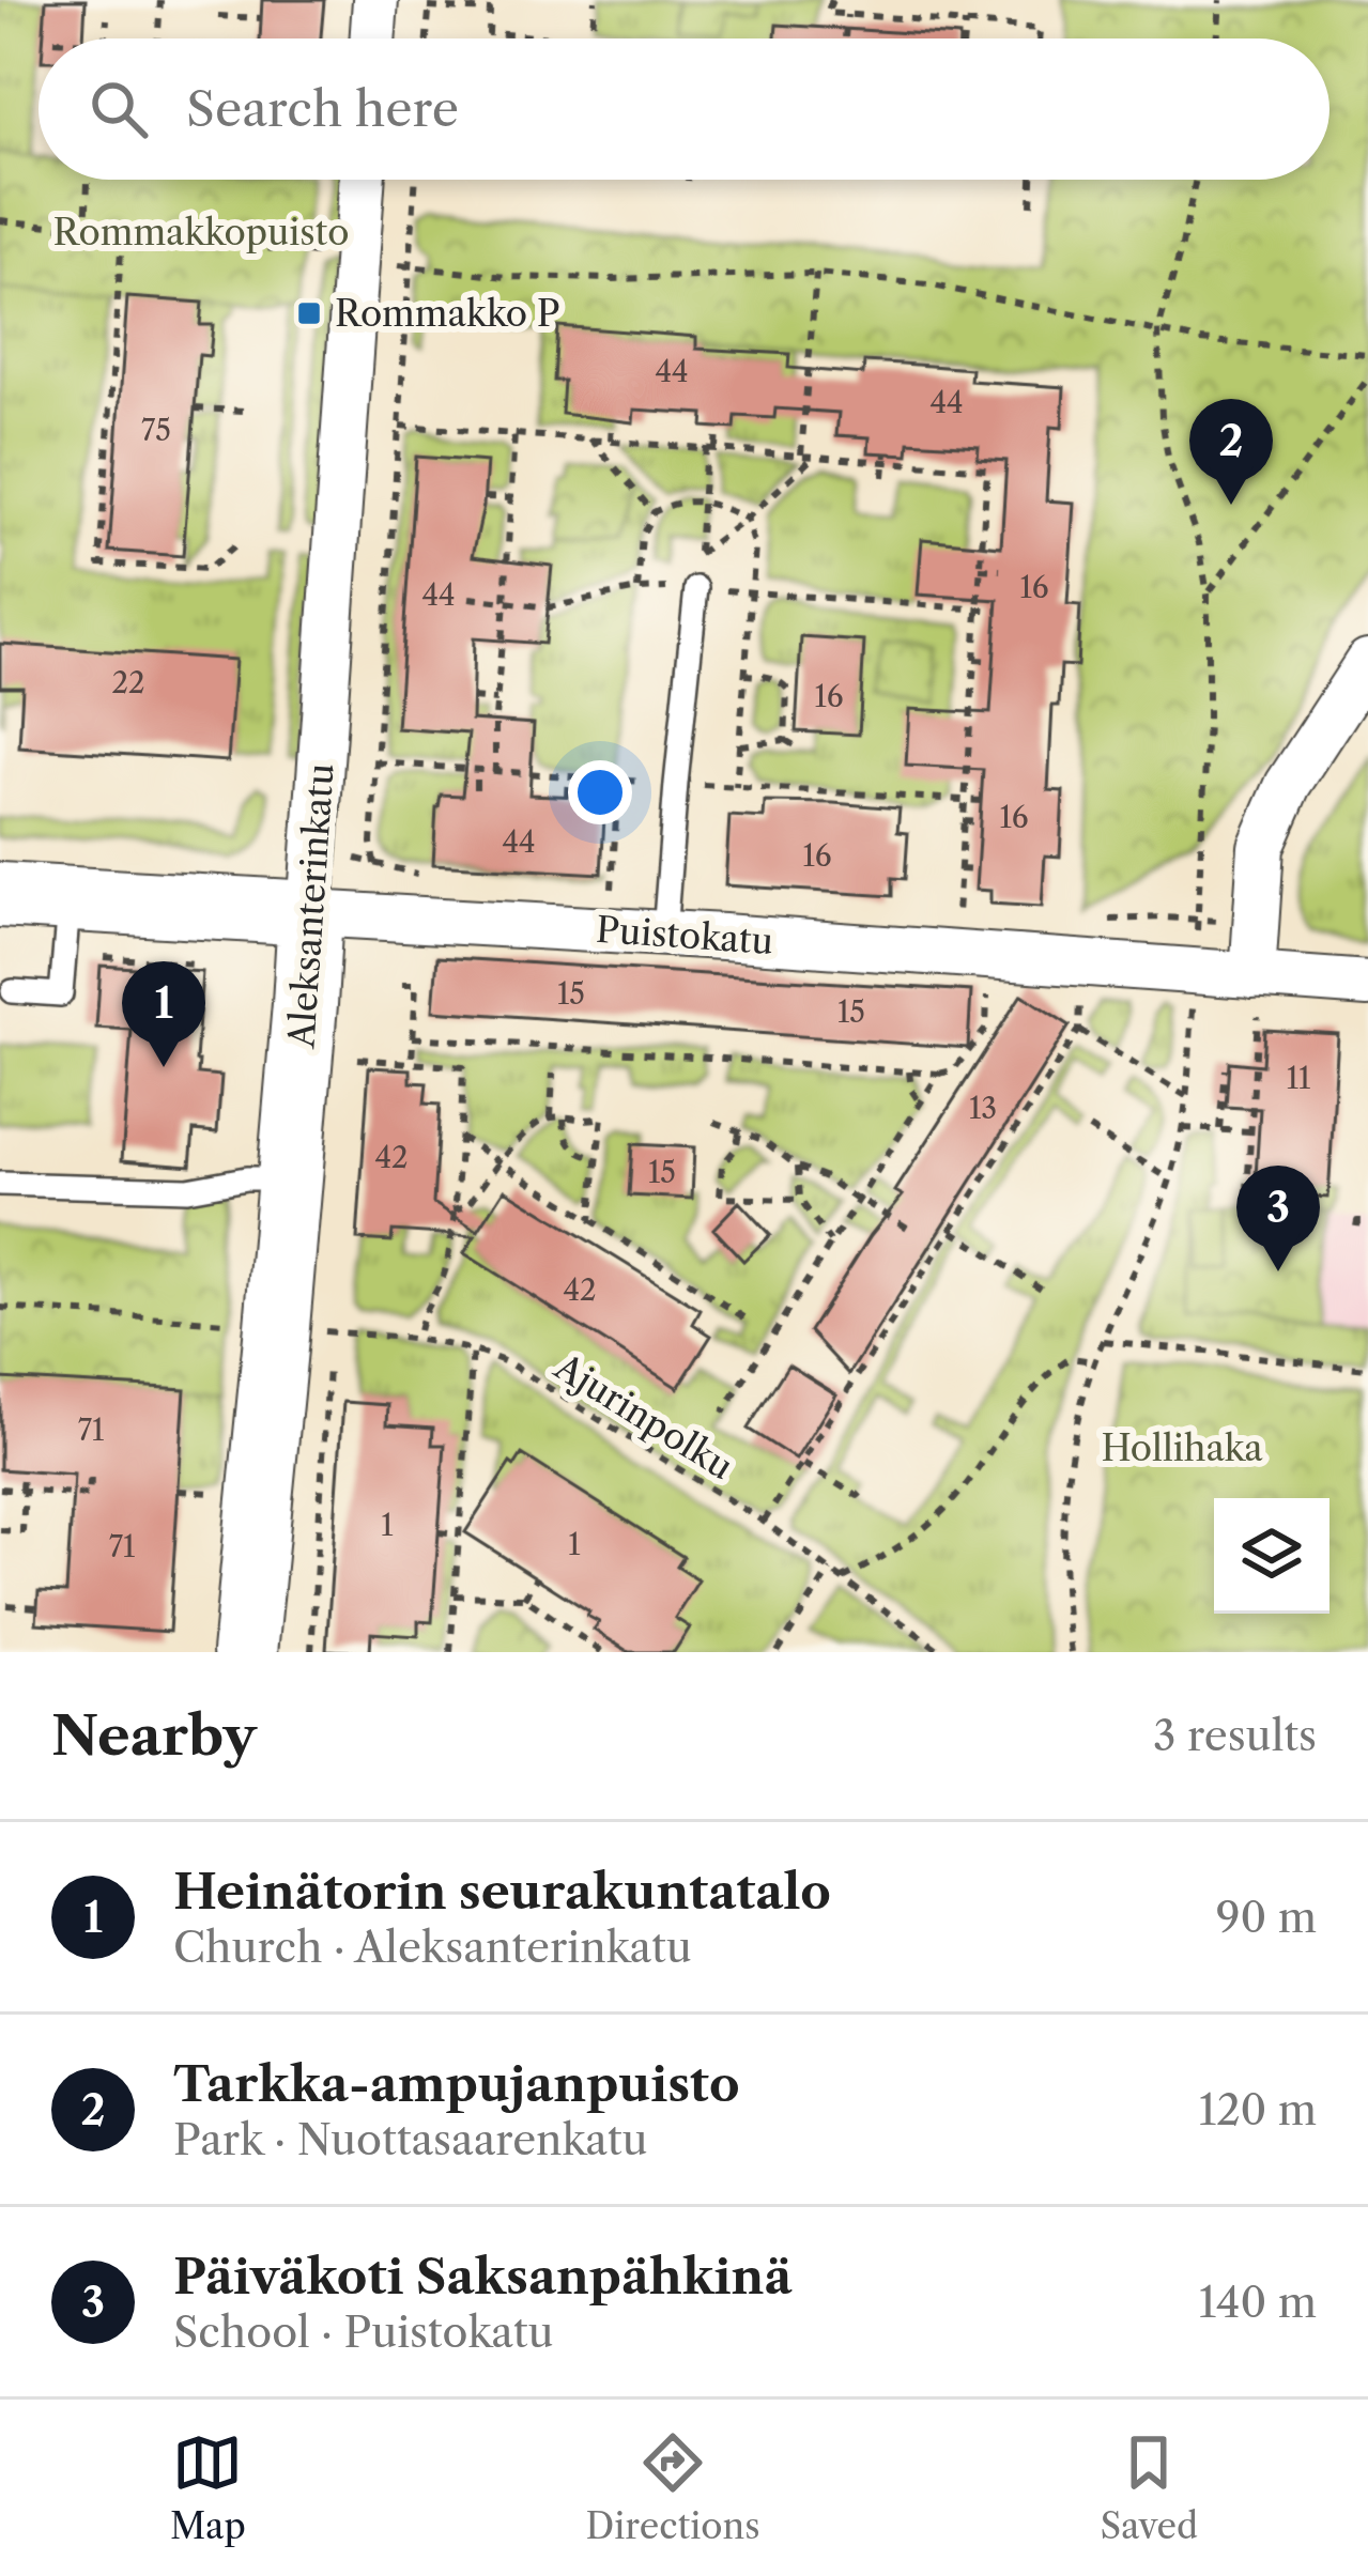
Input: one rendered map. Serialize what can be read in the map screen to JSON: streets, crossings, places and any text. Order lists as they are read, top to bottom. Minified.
{"streets":{"main road":["Aleksanterinkatu","Puistokatu"],"path":["Ajurinpolku"]},"crossings":[["Aleksanterinkatu","Puistokatu"],["Aleksanterinkatu","Ajurinpolku"]],"parks":["Rommakkopuisto","Hollihaka"],"places":{"transit":["Rommakko P"]},"house_numbers":["44","44","75","16","44","22","16","16","44","16","15","15","11","13","42","15","42","71","1","1","71"],"page":{"search":"Search here","pins":["2","1","3"],"heading":["Nearby","3 results"],"list":[{"mark":"1","name":"Heinätorin seurakuntatalo","note":"Church · Aleksanterinkatu","value":"90 m"},{"mark":"2","name":"Tarkka-ampujanpuisto","note":"Park · Nuottasaarenkatu","value":"120 m"},{"mark":"3","name":"Päiväkoti Saksanpähkinä","note":"School · Puistokatu","value":"140 m"}],"nav":["Map","Directions","Saved"]}}
